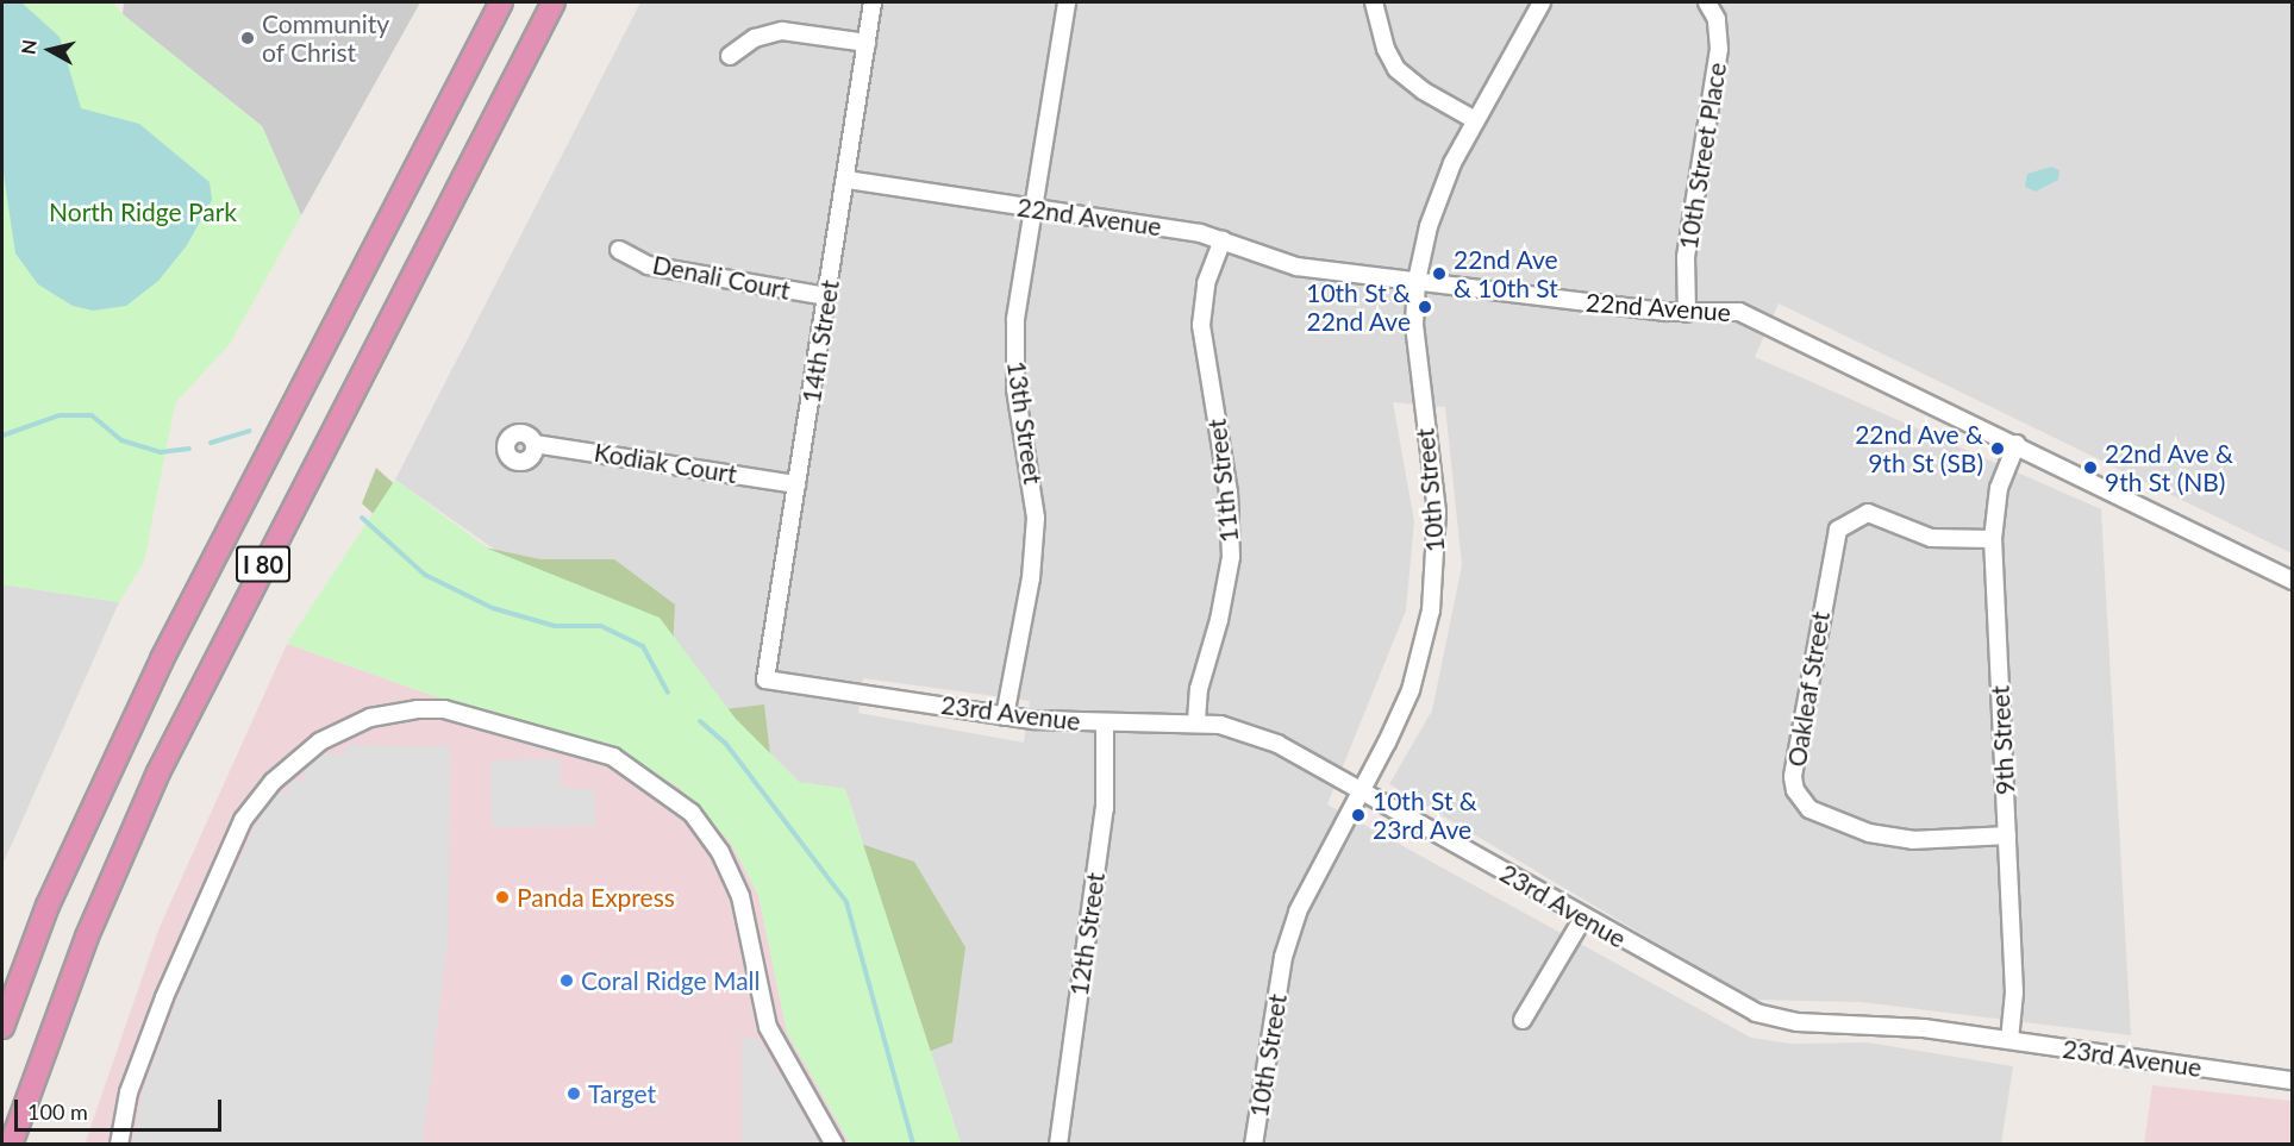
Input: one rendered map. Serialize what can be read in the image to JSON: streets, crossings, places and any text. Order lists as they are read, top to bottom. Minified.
{"streets":{"highway":["I 80"],"street":["10th Street Place","22nd Avenue","Denali Court","14th Street","13th Street","Kodiak Court","11th Street","10th Street","Oakleaf Street","23rd Avenue","9th Street","12th Street"]},"crossings":[["10th Street Place","22nd Avenue"],["22nd Avenue","14th Street"],["22nd Avenue","13th Street"],["22nd Avenue","11th Street"],["22nd Avenue","10th Street"],["22nd Avenue","9th Street"],["Denali Court","14th Street"],["14th Street","Kodiak Court"],["14th Street","23rd Avenue"],["13th Street","23rd Avenue"],["11th Street","23rd Avenue"],["10th Street","23rd Avenue"],["Oakleaf Street","9th Street"],["23rd Avenue","9th Street"],["23rd Avenue","12th Street"]],"parks":["North Ridge Park"],"places":["Community of Christ","22nd Ave & 10th St","10th St & 22nd Ave","22nd Ave & 9th St (SB)","22nd Ave & 9th St (NB)","10th St & 23rd Ave","Panda Express","Coral Ridge Mall","Target"],"scale_bar":"100 m","north":"left"}
